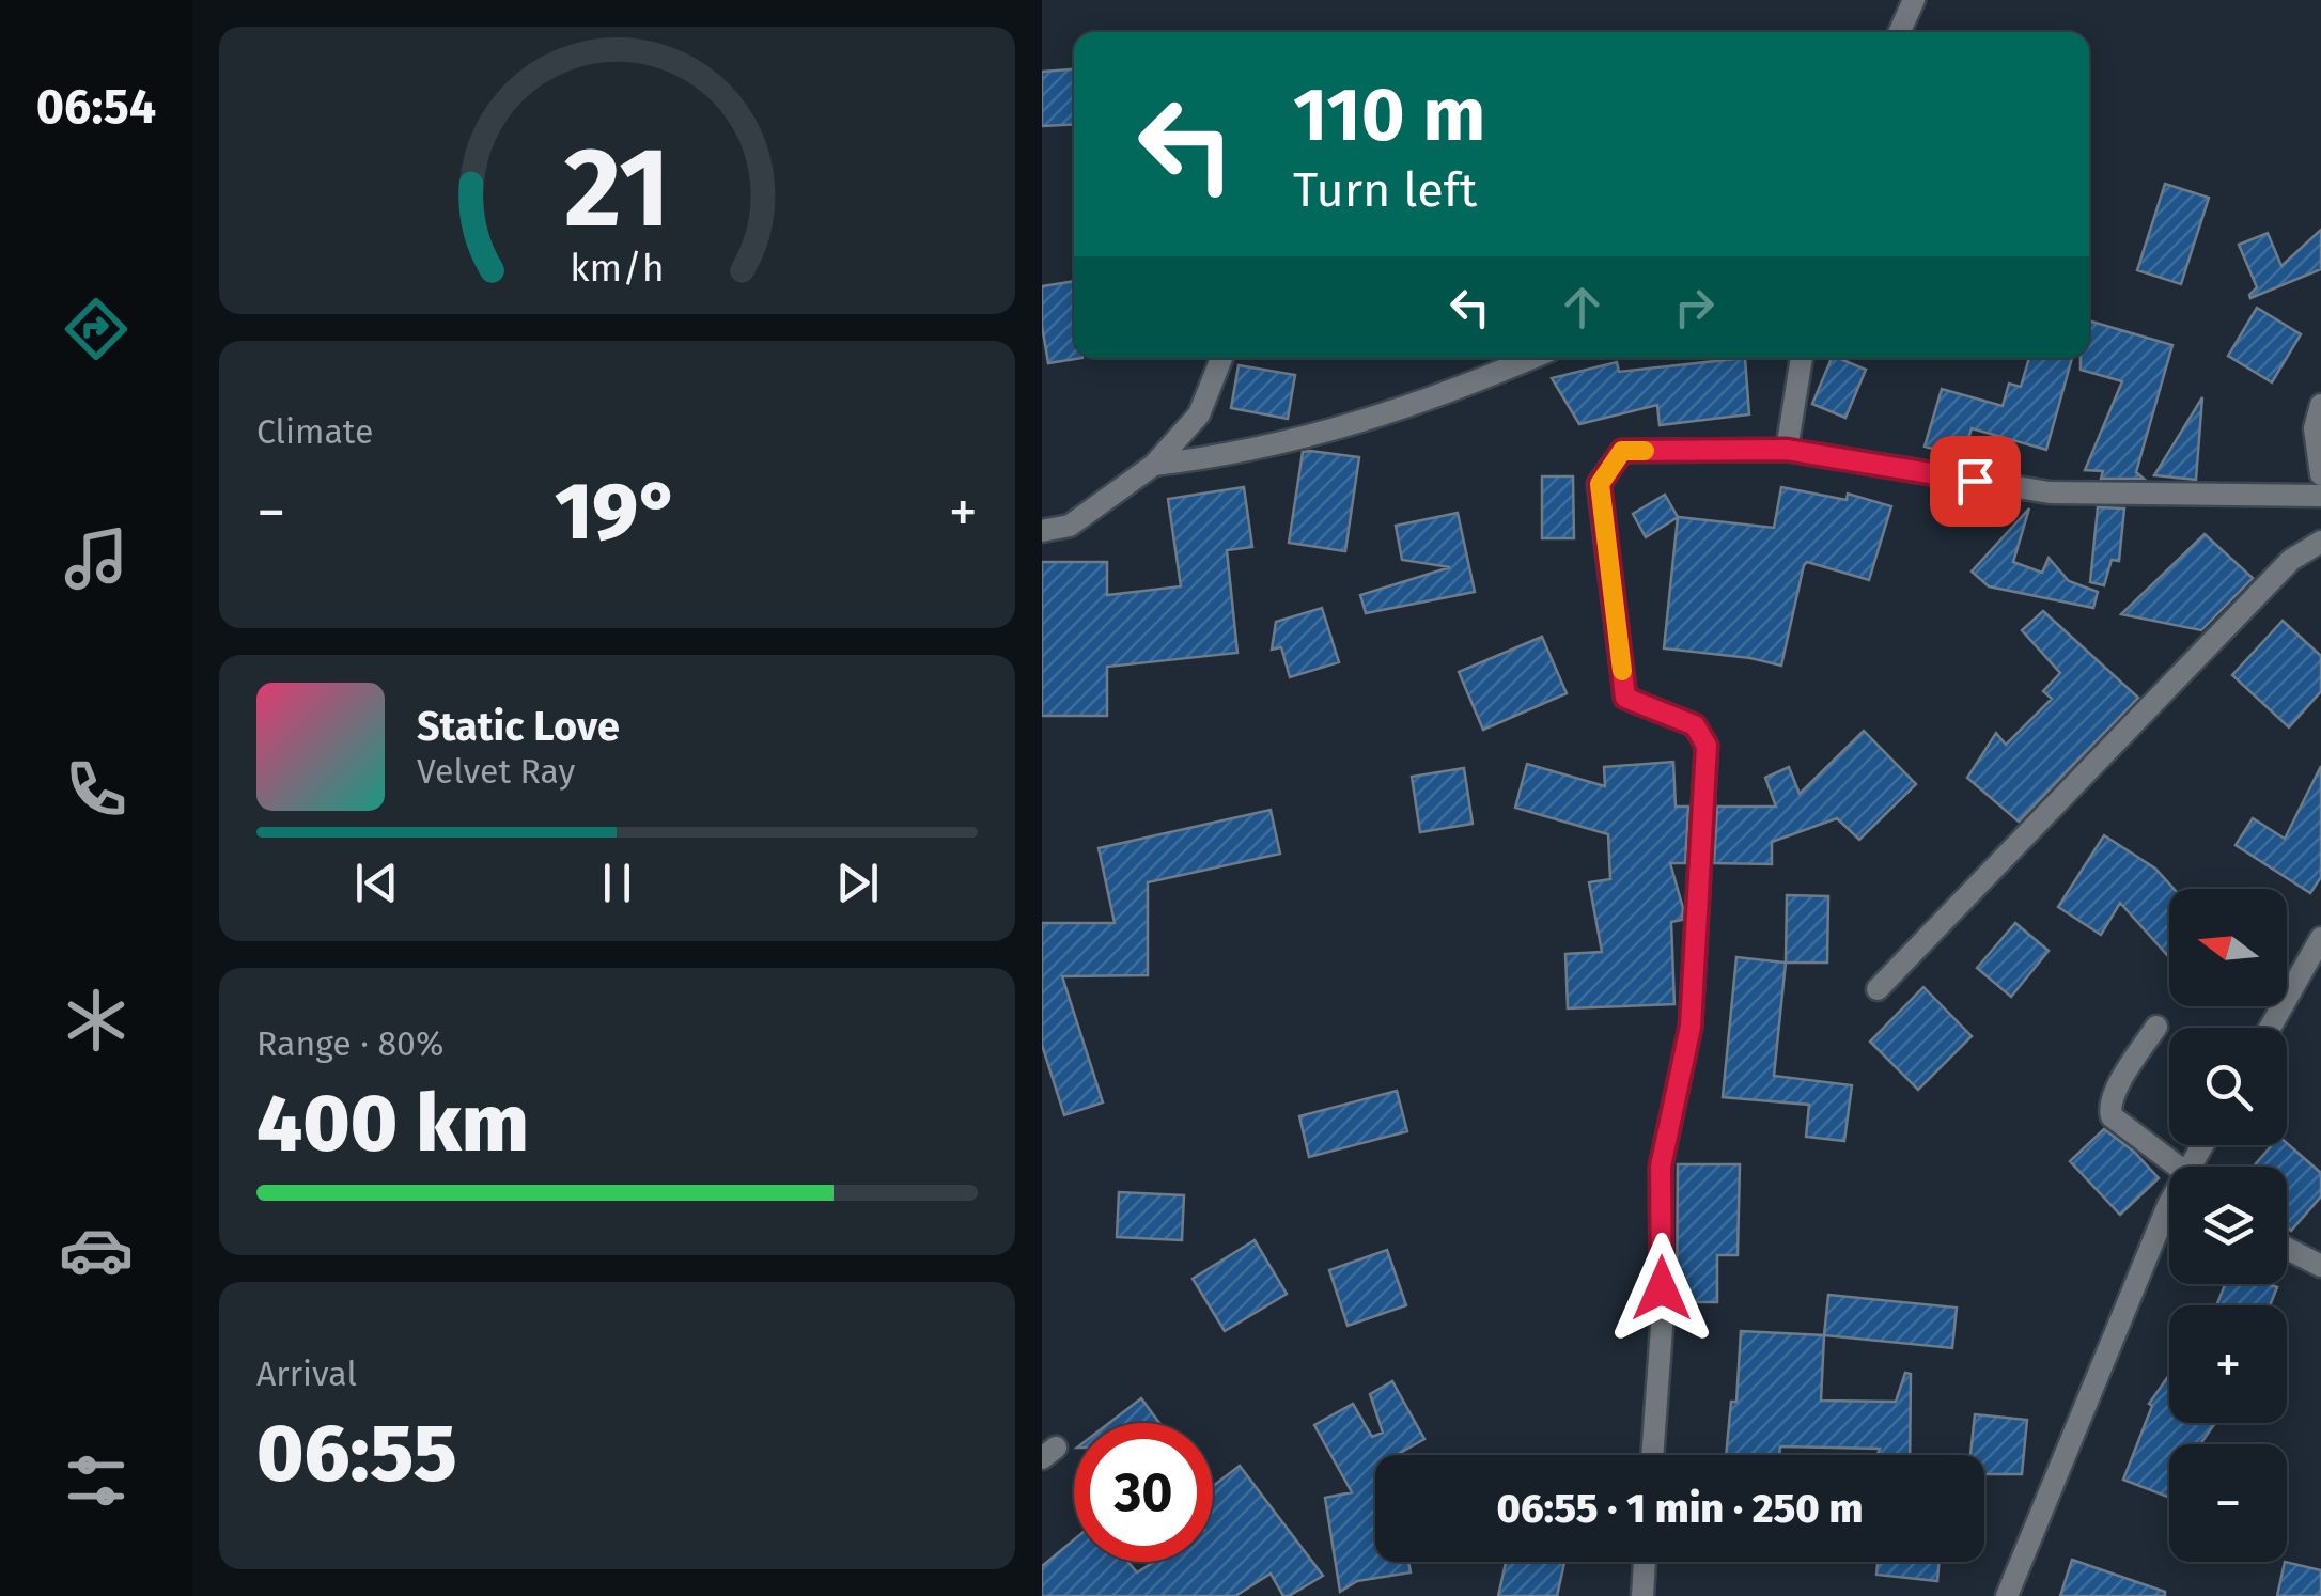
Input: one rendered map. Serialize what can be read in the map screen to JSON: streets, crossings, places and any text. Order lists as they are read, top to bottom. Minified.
{"north":"left","page":{"tabs":"06:54","turn":["110 m","Turn left"],"tile":["Climate",["Range · 80%","400 km"],["Arrival","06:55"]],"heat":["−","19°","+"],"song":["Static Love","Velvet Ray"],"map_buttons":["+","−"],"limit":"30","trip":"06:55 · 1 min · 250 m","gauge":["21","km/h"]}}
